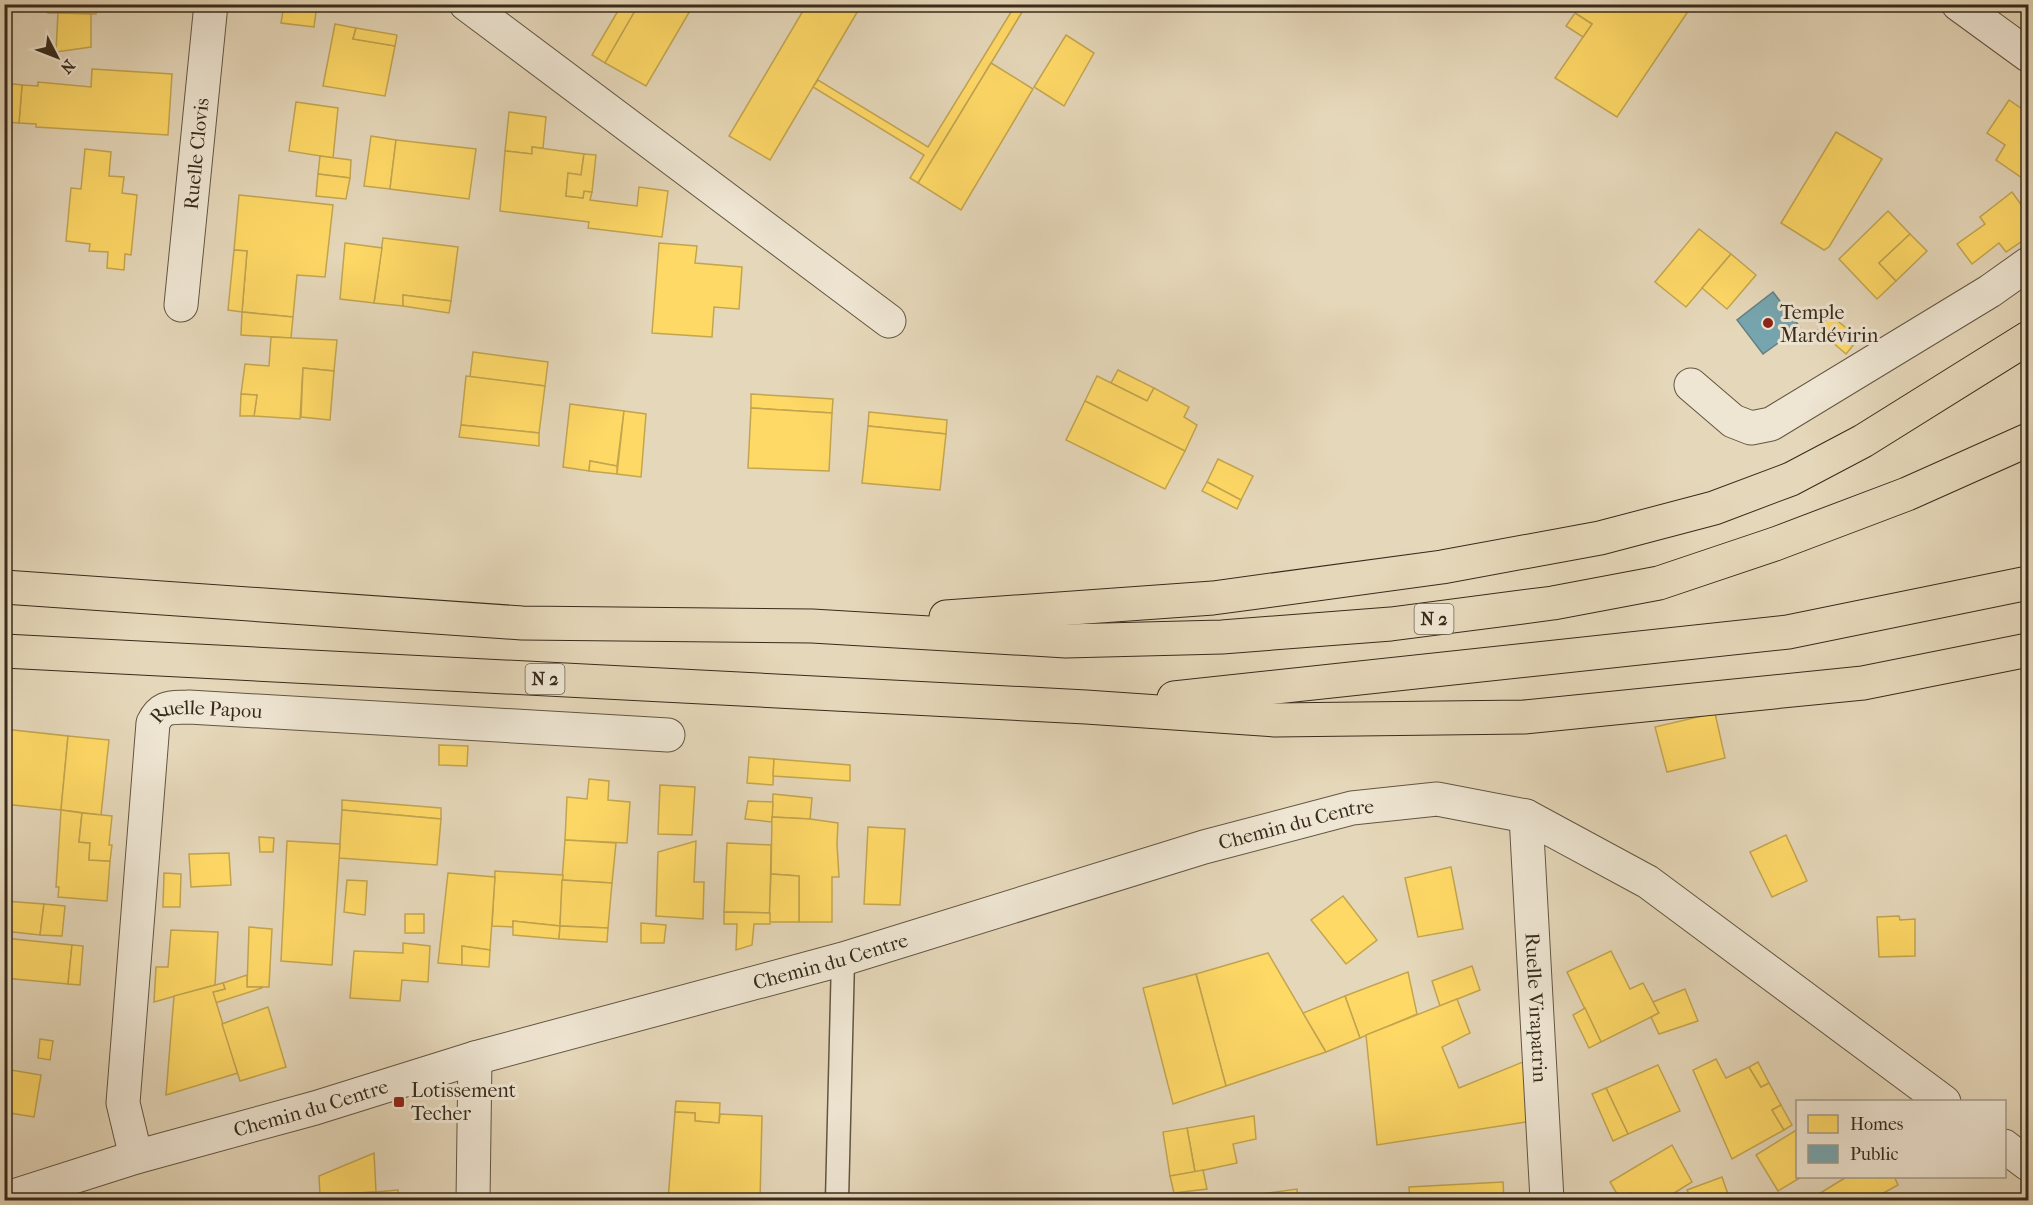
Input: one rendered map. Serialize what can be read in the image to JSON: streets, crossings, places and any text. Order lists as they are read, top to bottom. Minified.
{"streets":{"highway":["N 2"],"street":["Ruelle Clovis","Ruelle Papou","Chemin du Centre","Ruelle Virapatrin"]},"crossings":[["Ruelle Papou","Chemin du Centre"],["Chemin du Centre","Ruelle Virapatrin"]],"places":{"other":["Temple Mardévirin"],"transit":["Lotissement Techer"]},"legend":["Homes","Public"],"north":"bottom right"}
